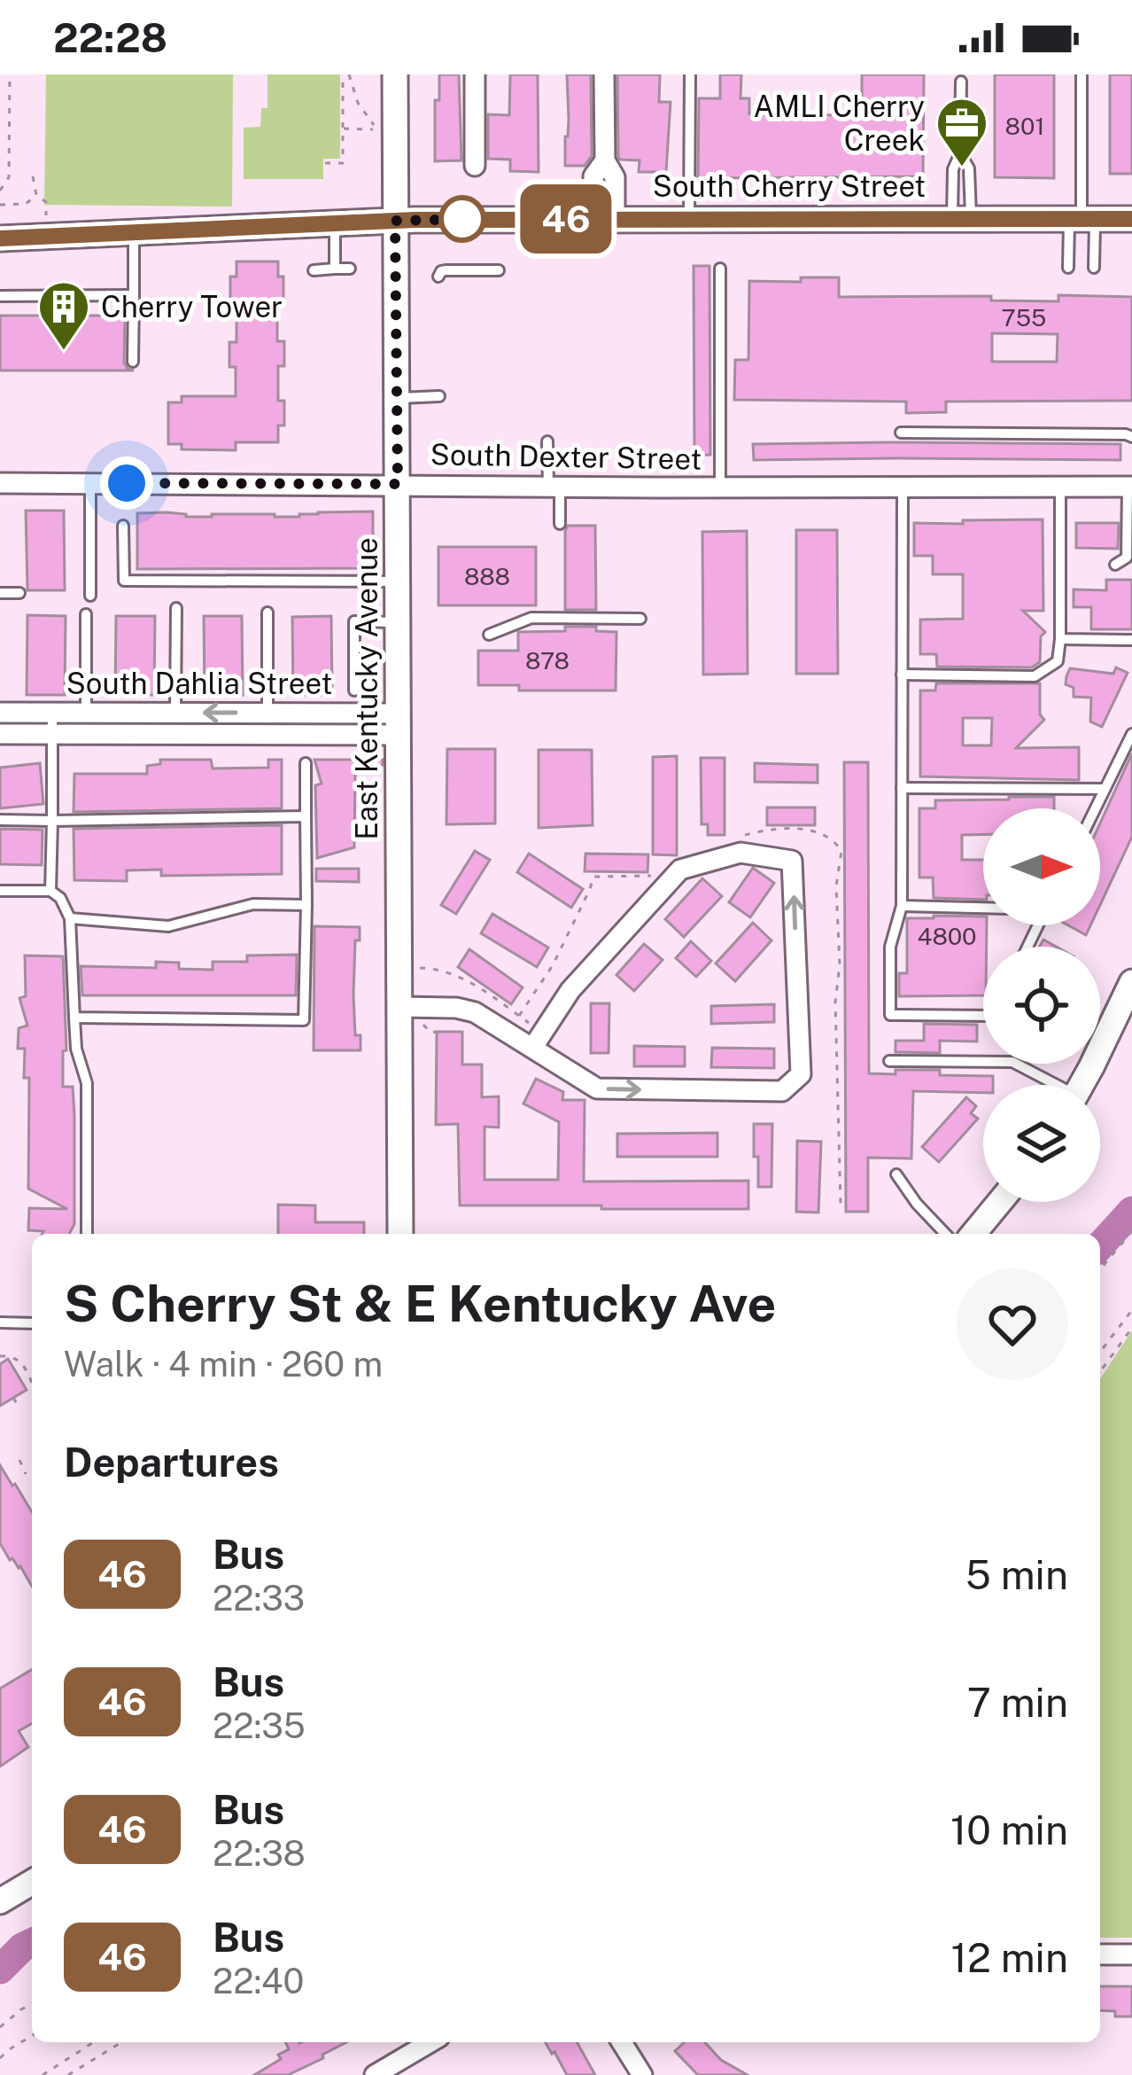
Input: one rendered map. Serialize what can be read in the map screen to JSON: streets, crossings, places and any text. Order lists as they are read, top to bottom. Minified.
{"streets":{"street":["South Cherry Street","South Dexter Street","South Dahlia Street","East Kentucky Avenue"]},"crossings":[["South Cherry Street","East Kentucky Avenue"],["South Dexter Street","East Kentucky Avenue"],["South Dahlia Street","East Kentucky Avenue"]],"places":{"office":["AMLI Cherry Creek"],"building":["Cherry Tower"]},"lines":["bus line 46"],"house_numbers":["801","755","888","878","4800"],"north":"right","page":{"status":"22:28","on_map":"46","heading":[["S Cherry St & E Kentucky Ave","Walk · 4 min · 260 m"],"Departures"],"list":[{"mark":"46","name":"Bus","note":"22:33","value":"5 min"},{"mark":"46","name":"Bus","note":"22:35","value":"7 min"},{"mark":"46","name":"Bus","note":"22:38","value":"10 min"},{"mark":"46","name":"Bus","note":"22:40","value":"12 min"}]}}
